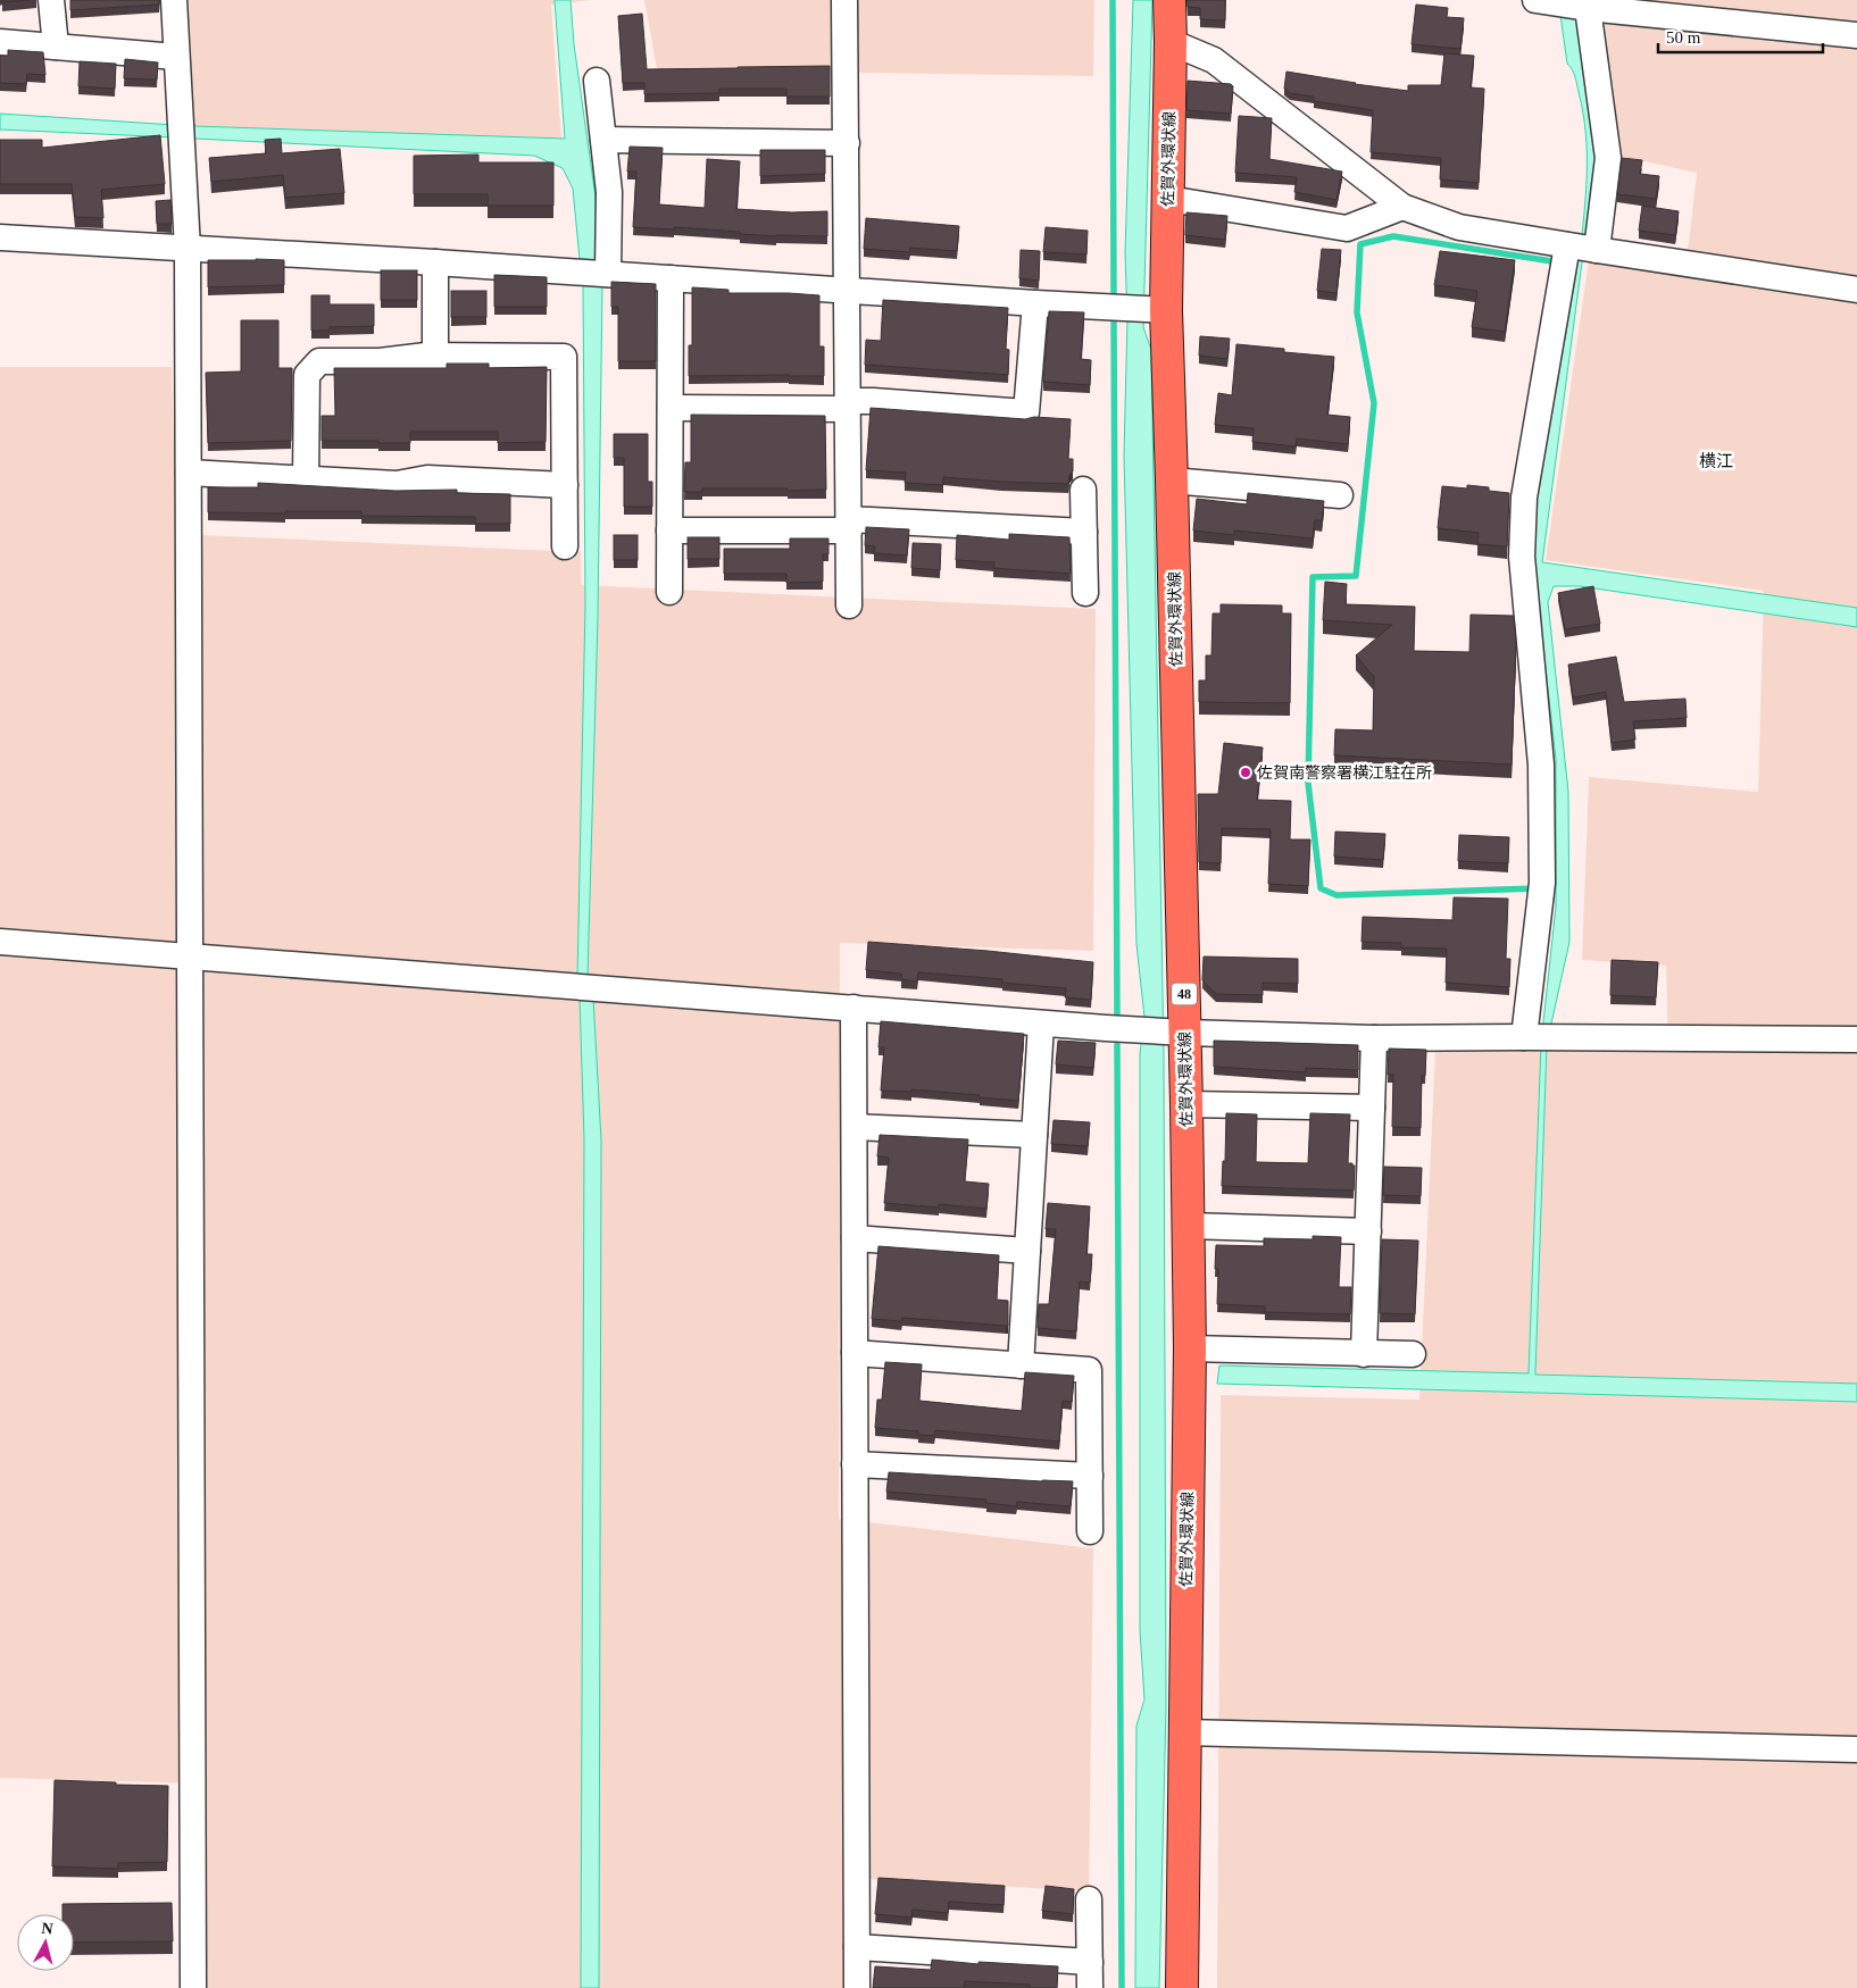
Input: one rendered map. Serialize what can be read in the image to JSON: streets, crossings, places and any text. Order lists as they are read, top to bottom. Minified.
{"streets":{"main road":["佐賀外環状線","48"]},"districts":["横江"],"places":["佐賀南警察署横江駐在所"],"scale_bar":"50 m","north":"top"}
